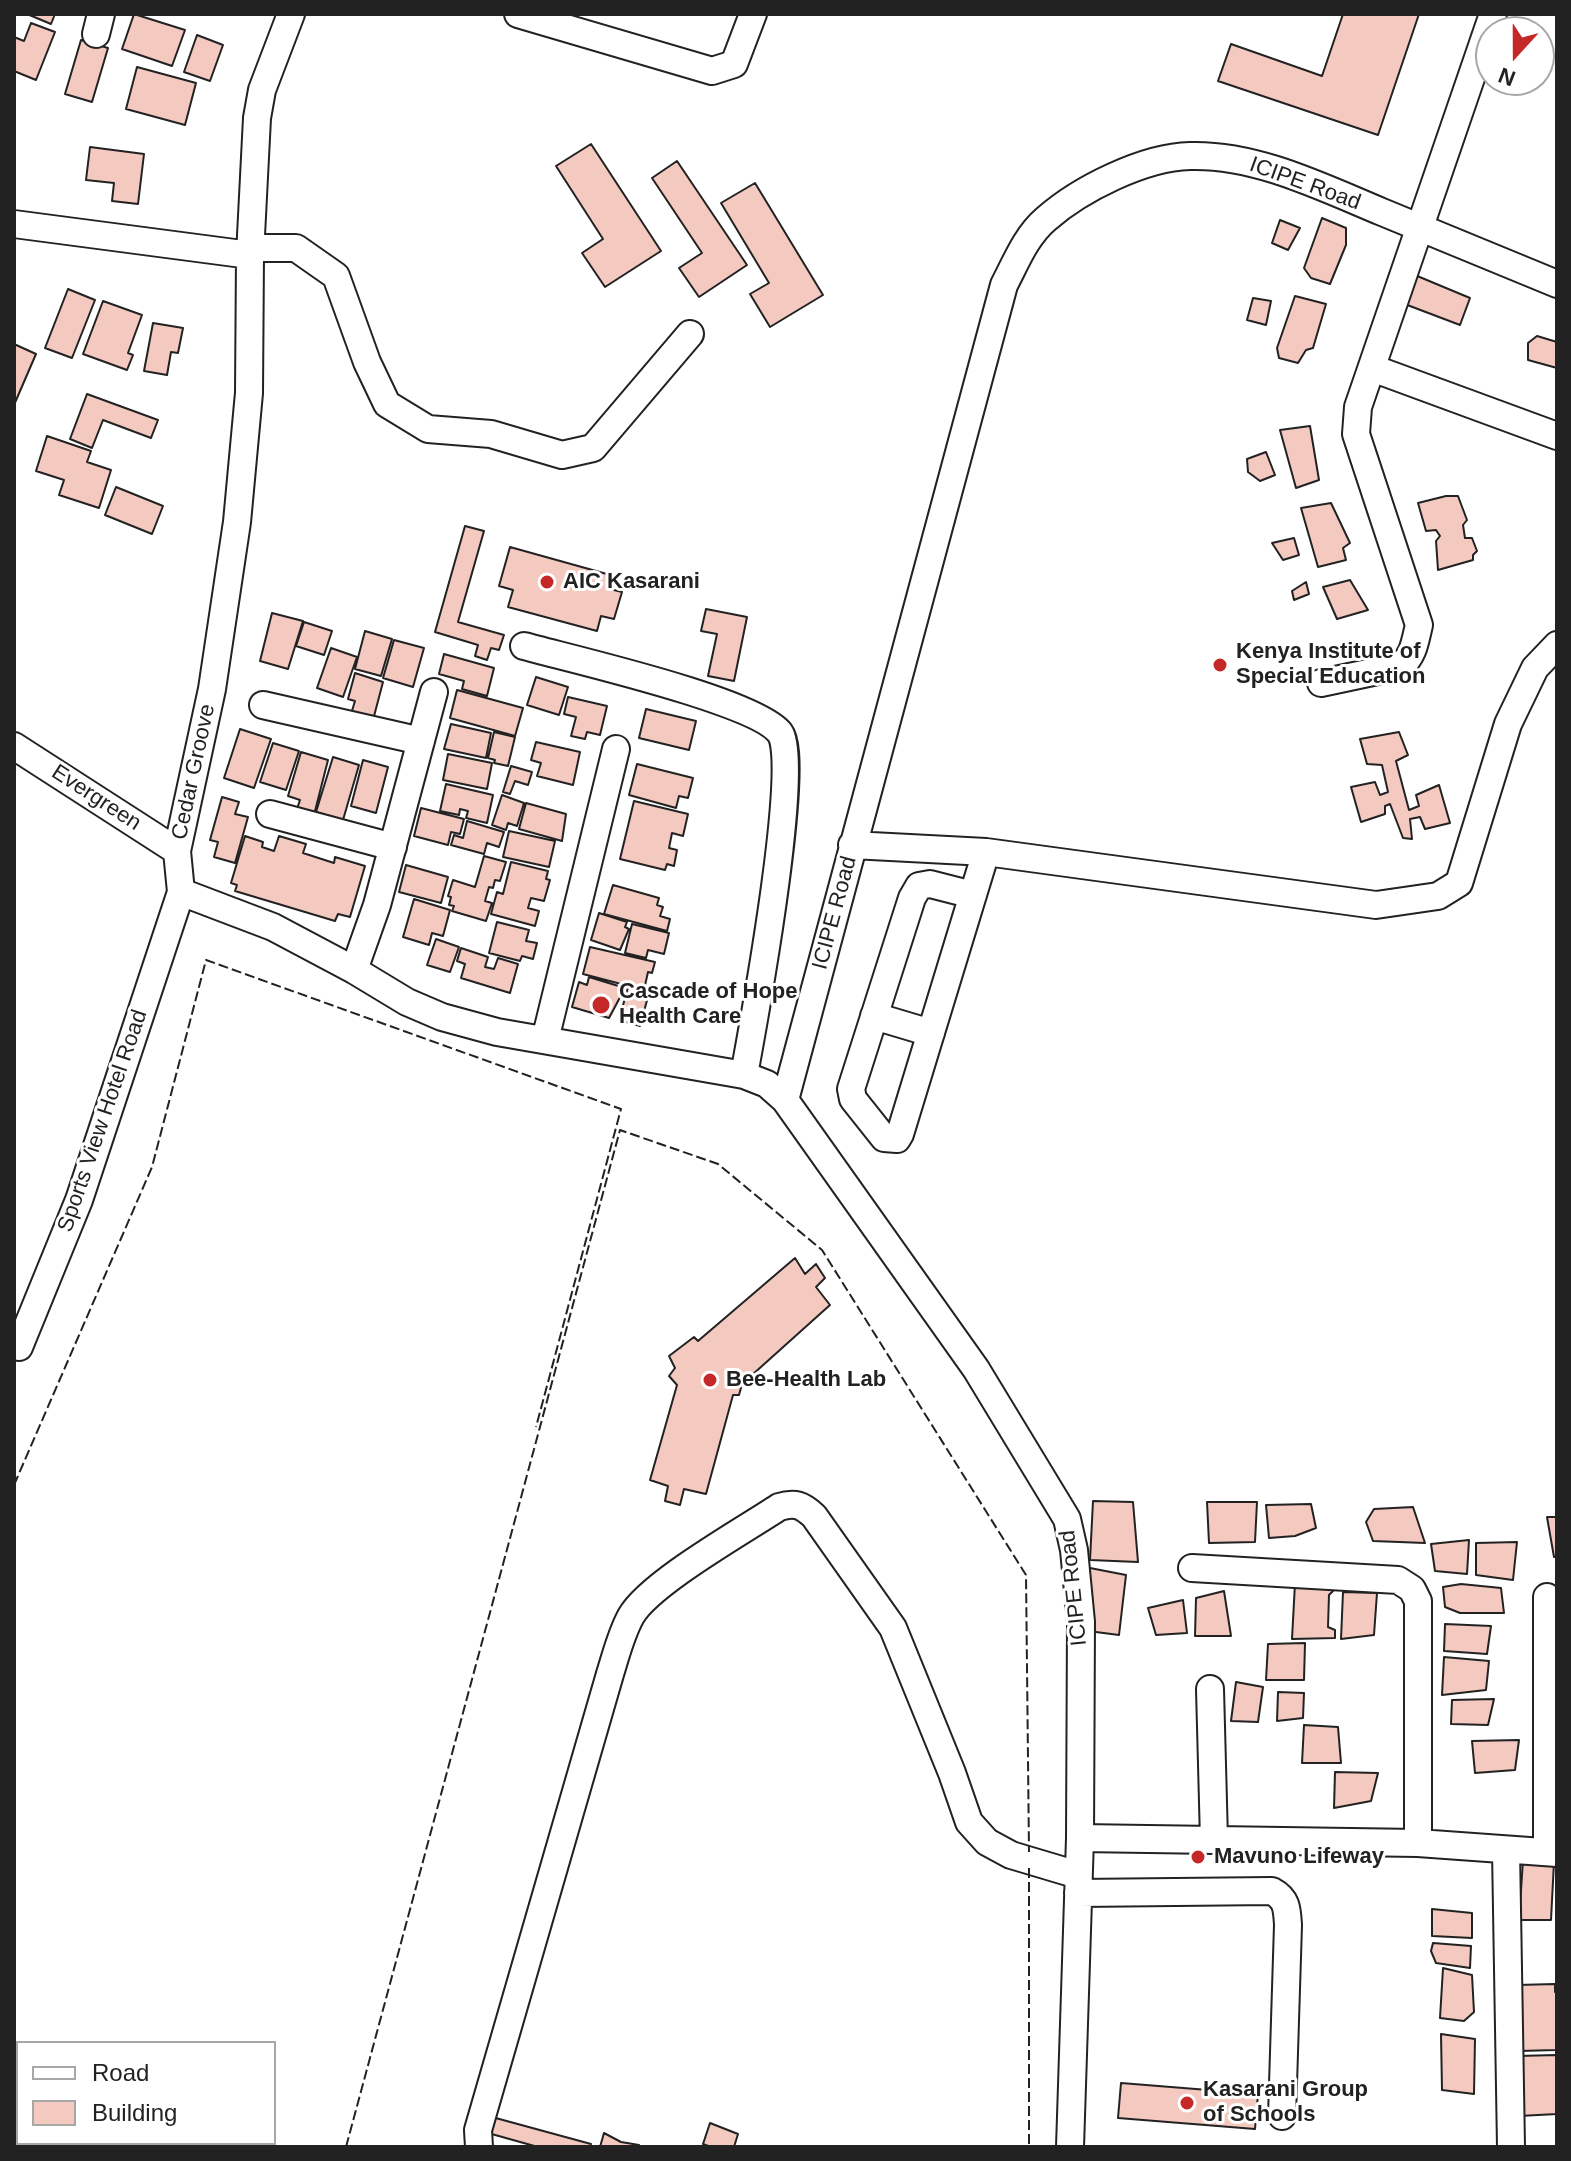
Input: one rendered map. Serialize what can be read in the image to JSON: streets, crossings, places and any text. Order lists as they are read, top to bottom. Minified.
{"streets":{"street":["ICIPE Road","Cedar Groove","Evergreen","Sports View Hotel Road"]},"crossings":[["Cedar Groove","Evergreen"],["Cedar Groove","Sports View Hotel Road"]],"places":["AIC Kasarani","Kenya Institute of Special Education","Cascade of Hope Health Care","Bee-Health Lab","Mavuno Lifeway","Kasarani Group of Schools"],"legend":["Road","Building"],"north":"bottom"}
